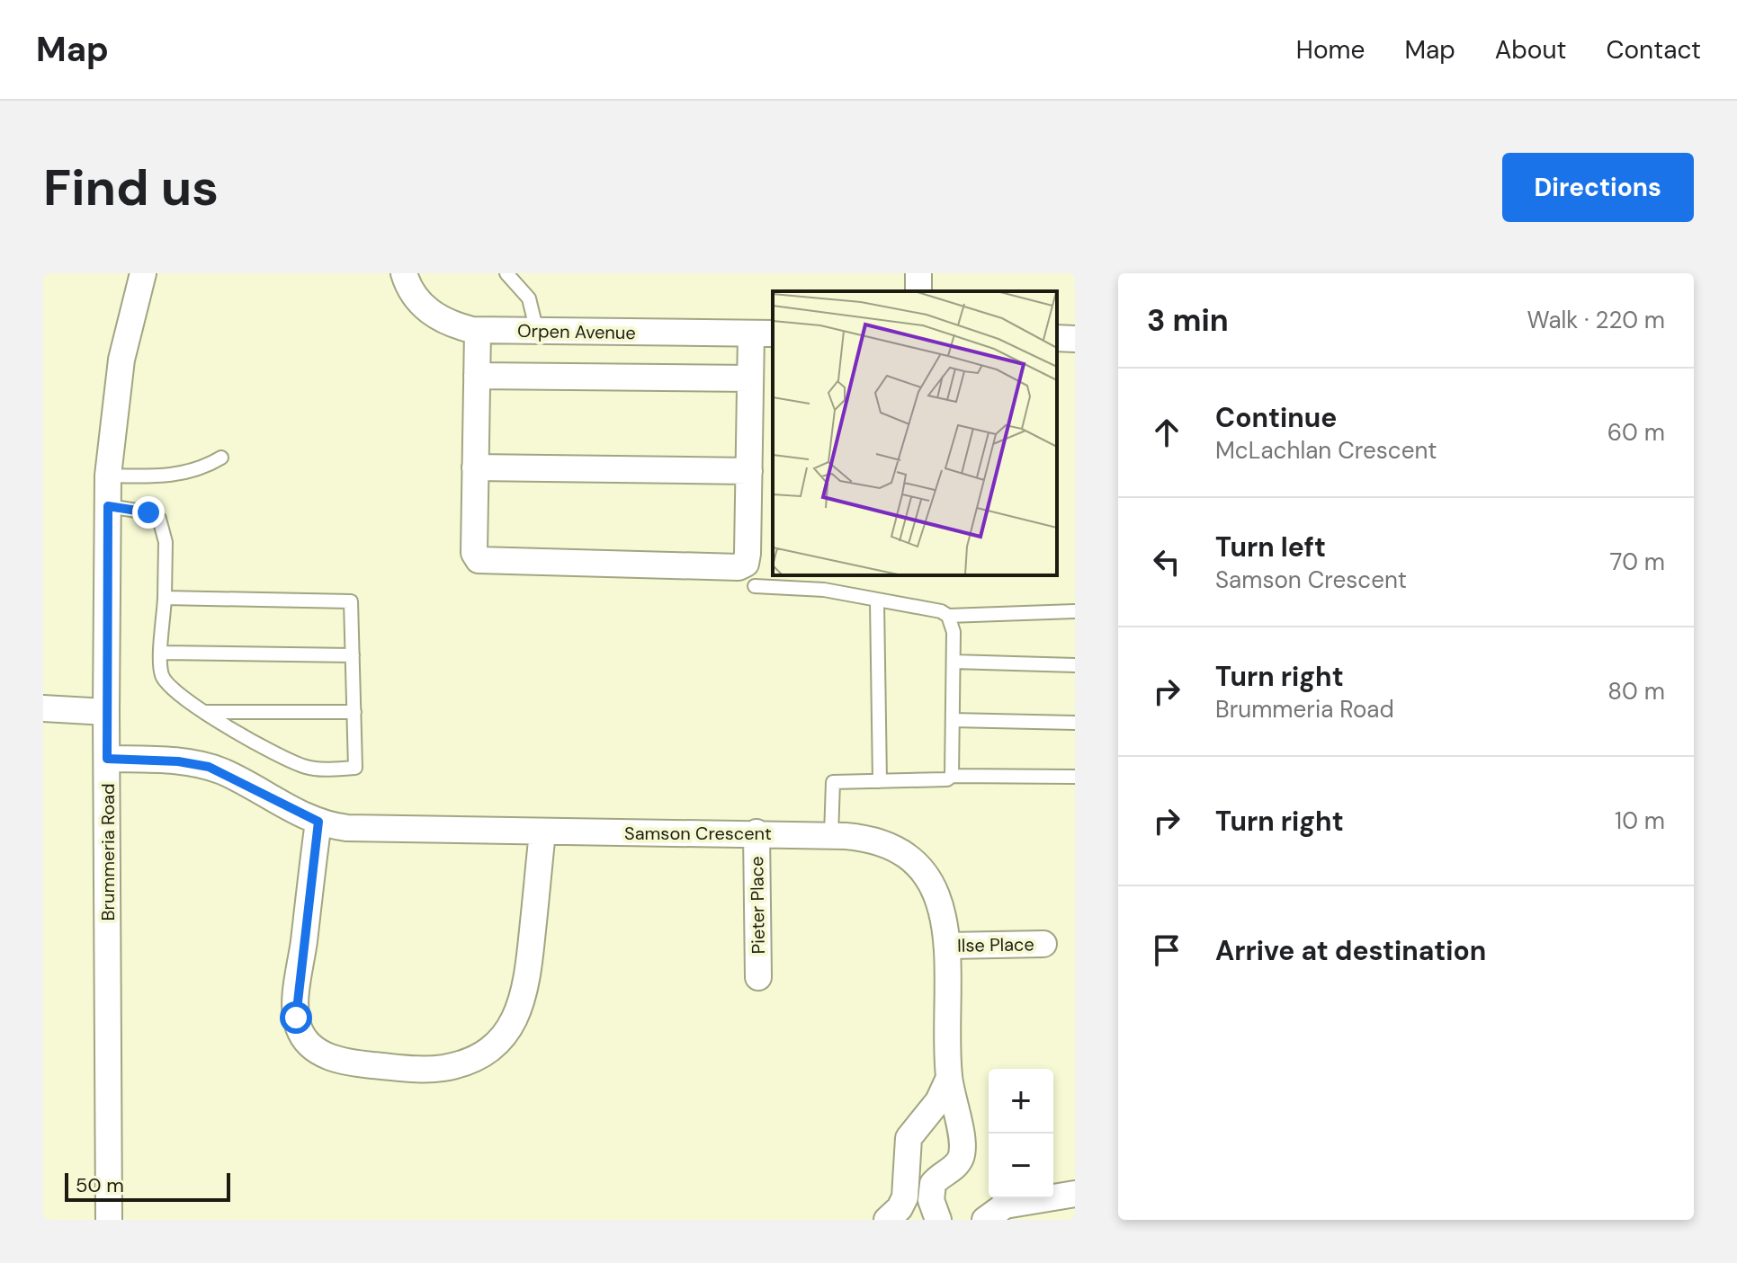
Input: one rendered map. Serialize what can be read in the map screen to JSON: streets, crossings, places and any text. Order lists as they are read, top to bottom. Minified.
{"streets":{"street":["Orpen Avenue","Samson Crescent","Brummeria Road","Pieter Place","Ilse Place"]},"crossings":[["Samson Crescent","Brummeria Road"],["Samson Crescent","Pieter Place"],["Samson Crescent","Ilse Place"]],"scale_bar":"50 m","page":{"header":"Map","nav":["Home","Map","About","Contact"],"buttons":"Directions","title":"Find us","heading":["3 min","Walk · 220 m"],"list":[["Continue","McLachlan Crescent","60 m"],["Turn left","Samson Crescent","70 m"],["Turn right","Brummeria Road","80 m"],["Turn right","10 m"],"Arrive at destination"],"map_buttons":["+","−"],"scale":"50 m"}}
